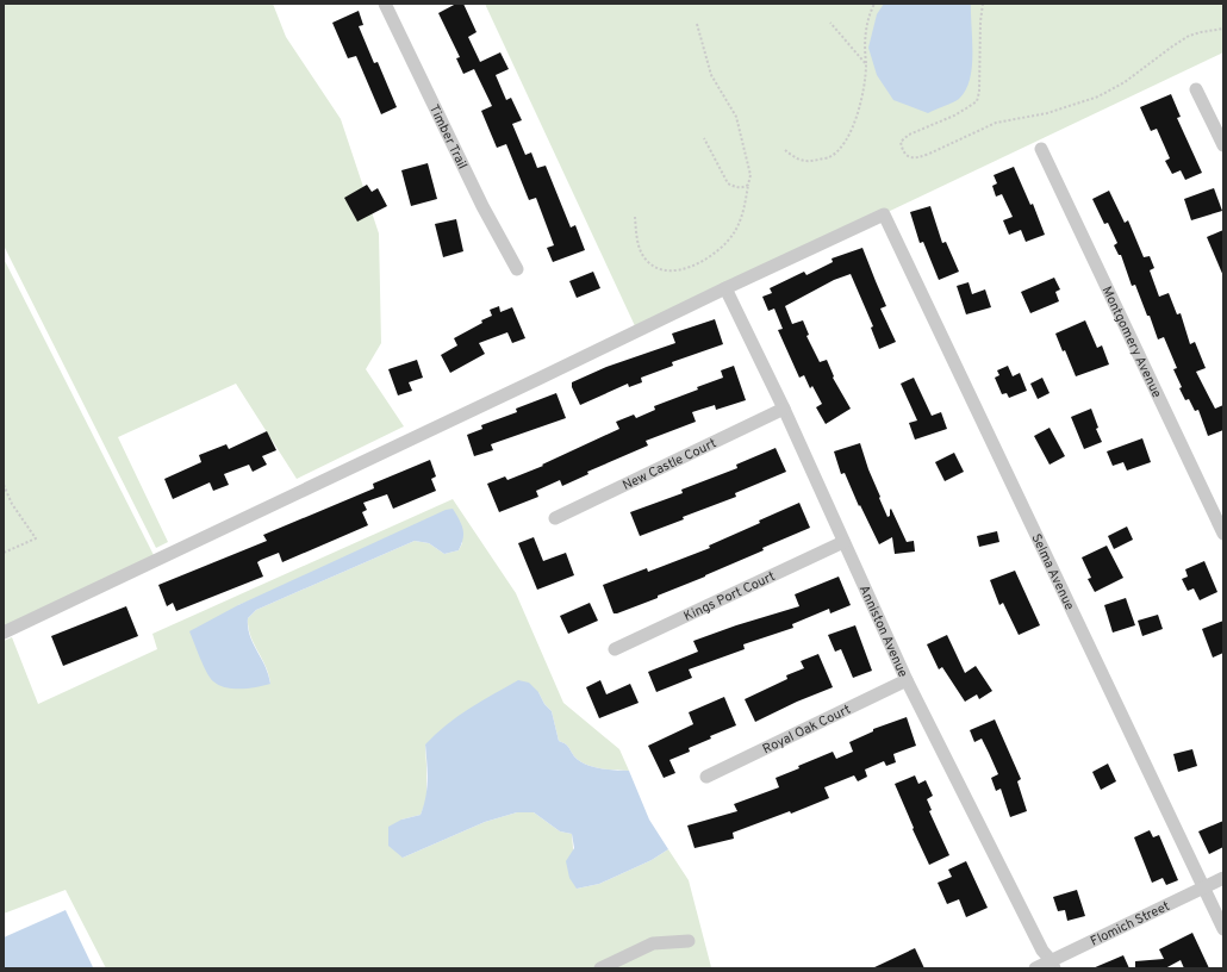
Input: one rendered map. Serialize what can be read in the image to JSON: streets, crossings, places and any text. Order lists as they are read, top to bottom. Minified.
{"streets":{"street":["Timber Trail","Montgomery Avenue","New Castle Court","Selma Avenue","Kings Port Court","Anniston Avenue","Royal Oak Court","Flomich Street"]},"crossings":[["New Castle Court","Anniston Avenue"],["Selma Avenue","Anniston Avenue"],["Selma Avenue","Flomich Street"],["Kings Port Court","Anniston Avenue"],["Anniston Avenue","Royal Oak Court"],["Anniston Avenue","Flomich Street"]]}
